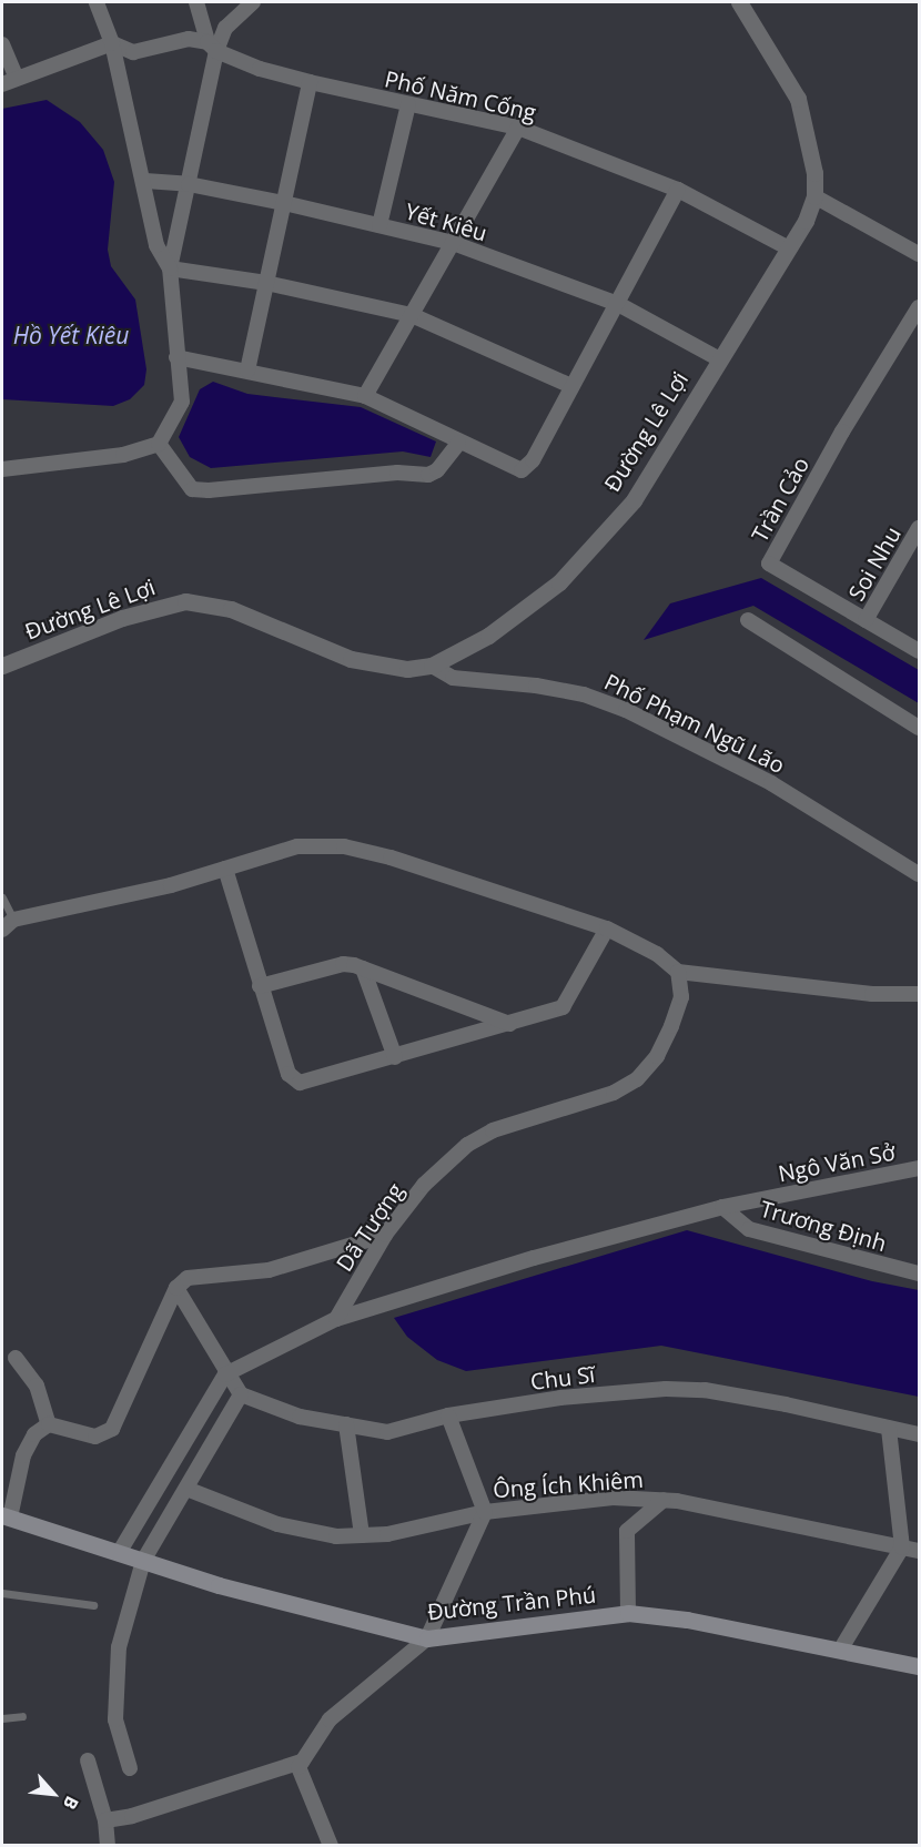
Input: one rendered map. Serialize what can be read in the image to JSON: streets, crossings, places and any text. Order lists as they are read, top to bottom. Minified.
{"streets":{"main road":["Đường Trần Phú"],"street":["Phố Năm Cống","Yết Kiêu","Đường Lê Lợi","Trần Cảo","Soi Nhu","Phố Phạm Ngũ Lão","Ngô Văn Sở","Trương Định","Dã Tượng","Chu Sĩ","Ông Ích Khiêm"]},"crossings":[["Phố Năm Cống","Đường Lê Lợi"],["Yết Kiêu","Đường Lê Lợi"],["Đường Lê Lợi","Phố Phạm Ngũ Lão"],["Trần Cảo","Soi Nhu"],["Ngô Văn Sở","Trương Định"],["Ngô Văn Sở","Dã Tượng"]],"water":["Hồ Yết Kiêu"],"north":"bottom right"}
